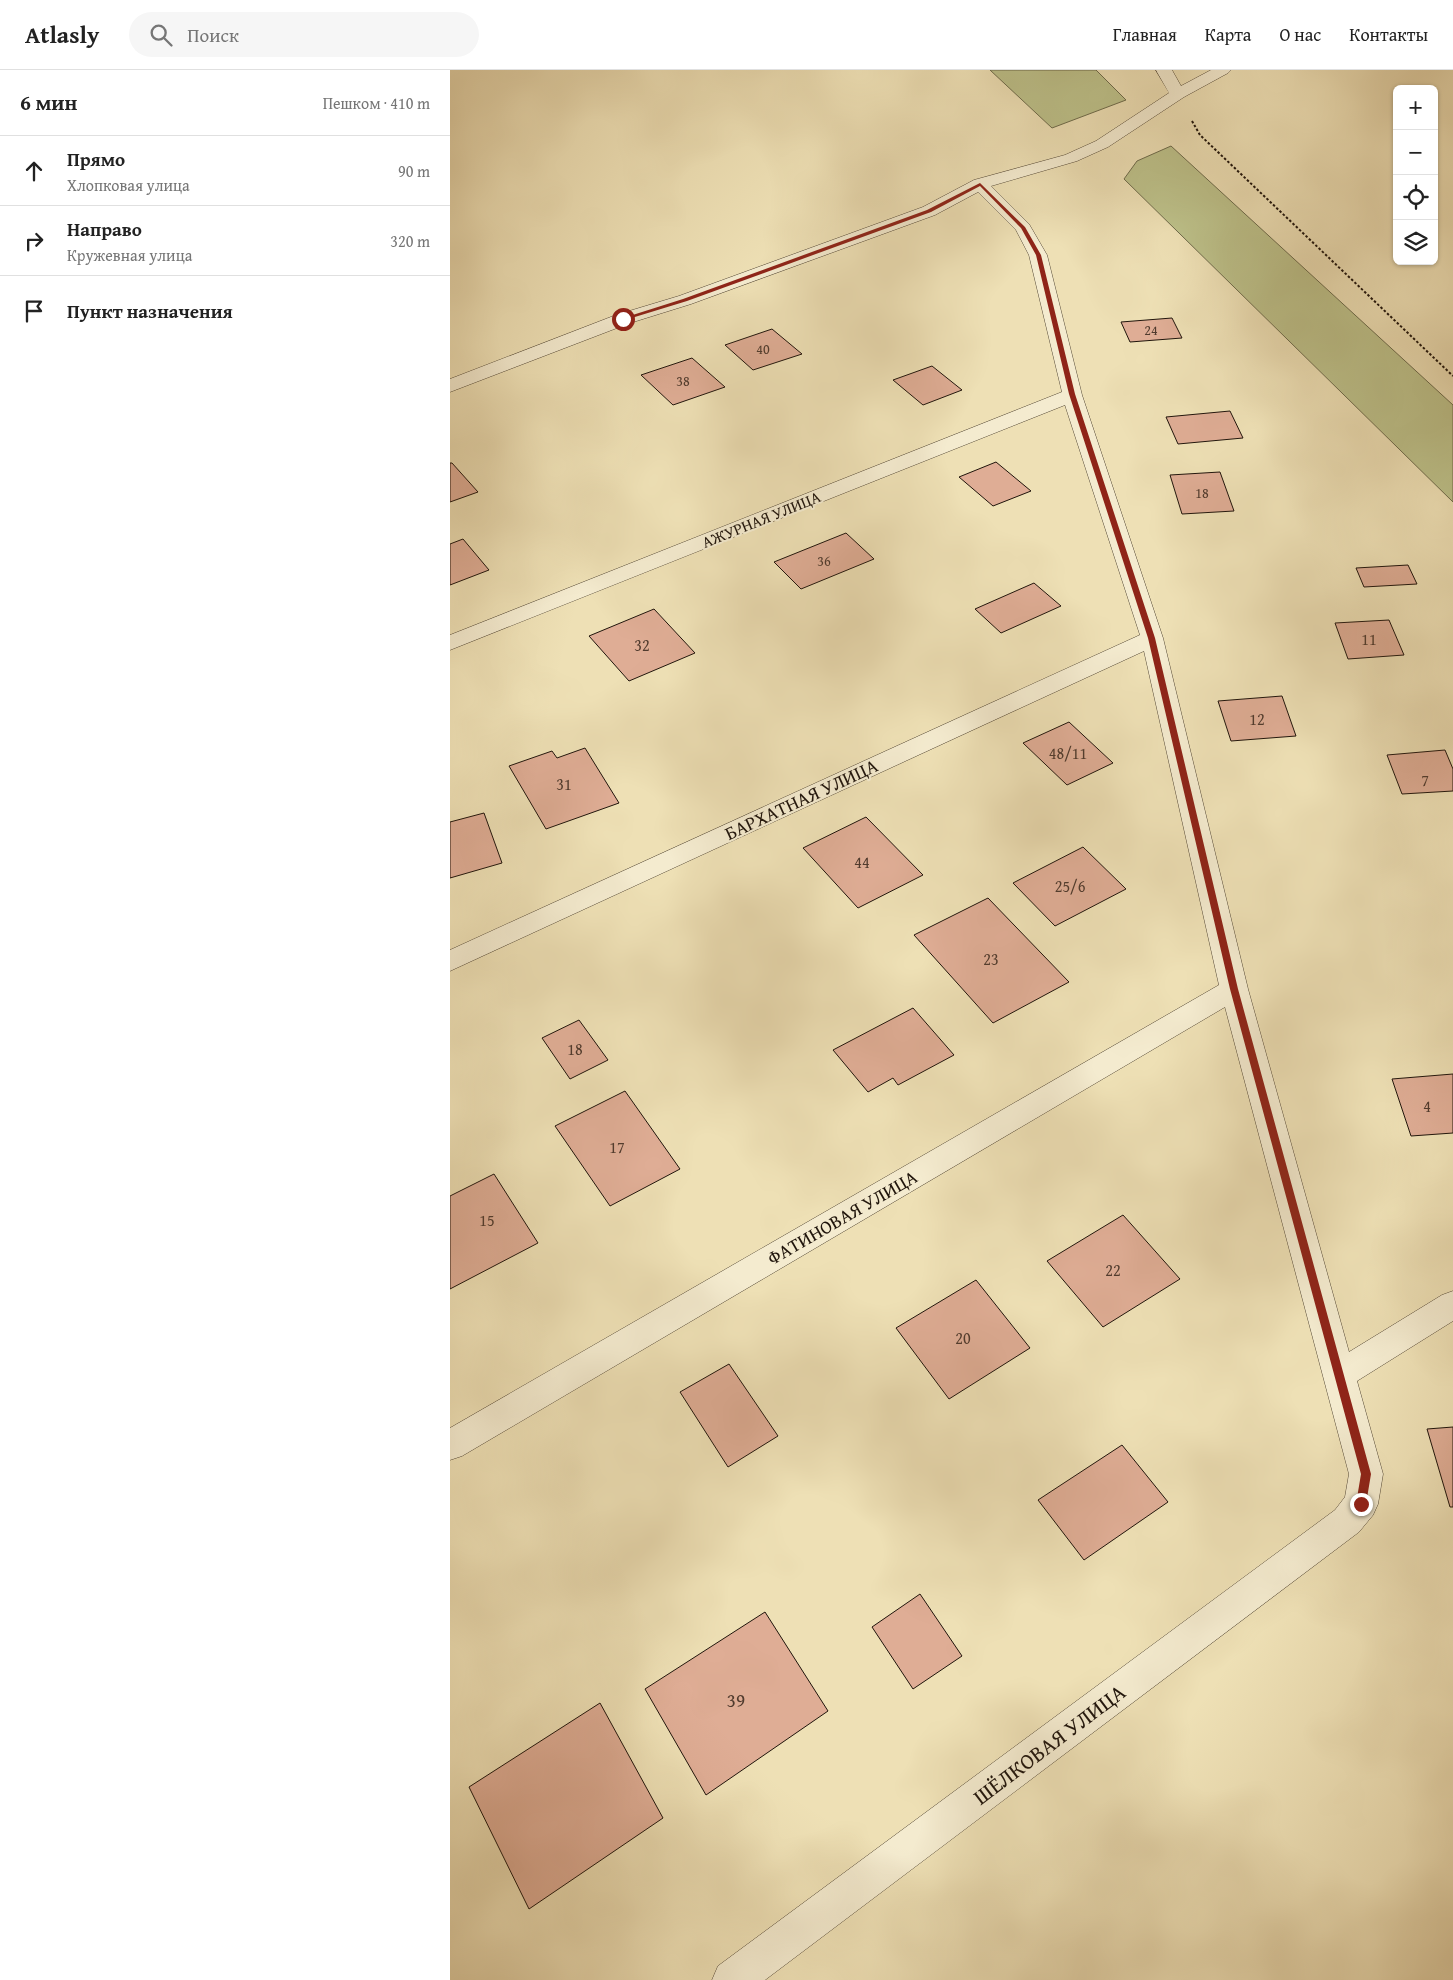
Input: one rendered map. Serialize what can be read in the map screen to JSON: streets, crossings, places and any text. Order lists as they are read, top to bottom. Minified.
{"streets":{"street":["АЖУРНАЯ УЛИЦА","БАРХАТНАЯ УЛИЦА","ФАТИНОВАЯ УЛИЦА","ШЁЛКОВАЯ УЛИЦА"]},"house_numbers":["24","40","38","18","36","11","32","12","48/11","7","31","44","25/6","23","18","4","17","15","22","20","39"],"page":{"header":"Atlasly","search":"Поиск","nav":["Главная","Карта","О нас","Контакты"],"heading":["6 мин","Пешком · 410 m"],"map_buttons":["+","−"],"list":[["Прямо","Хлопковая улица","90 m"],["Направо","Кружевная улица","320 m"],"Пункт назначения"]}}
